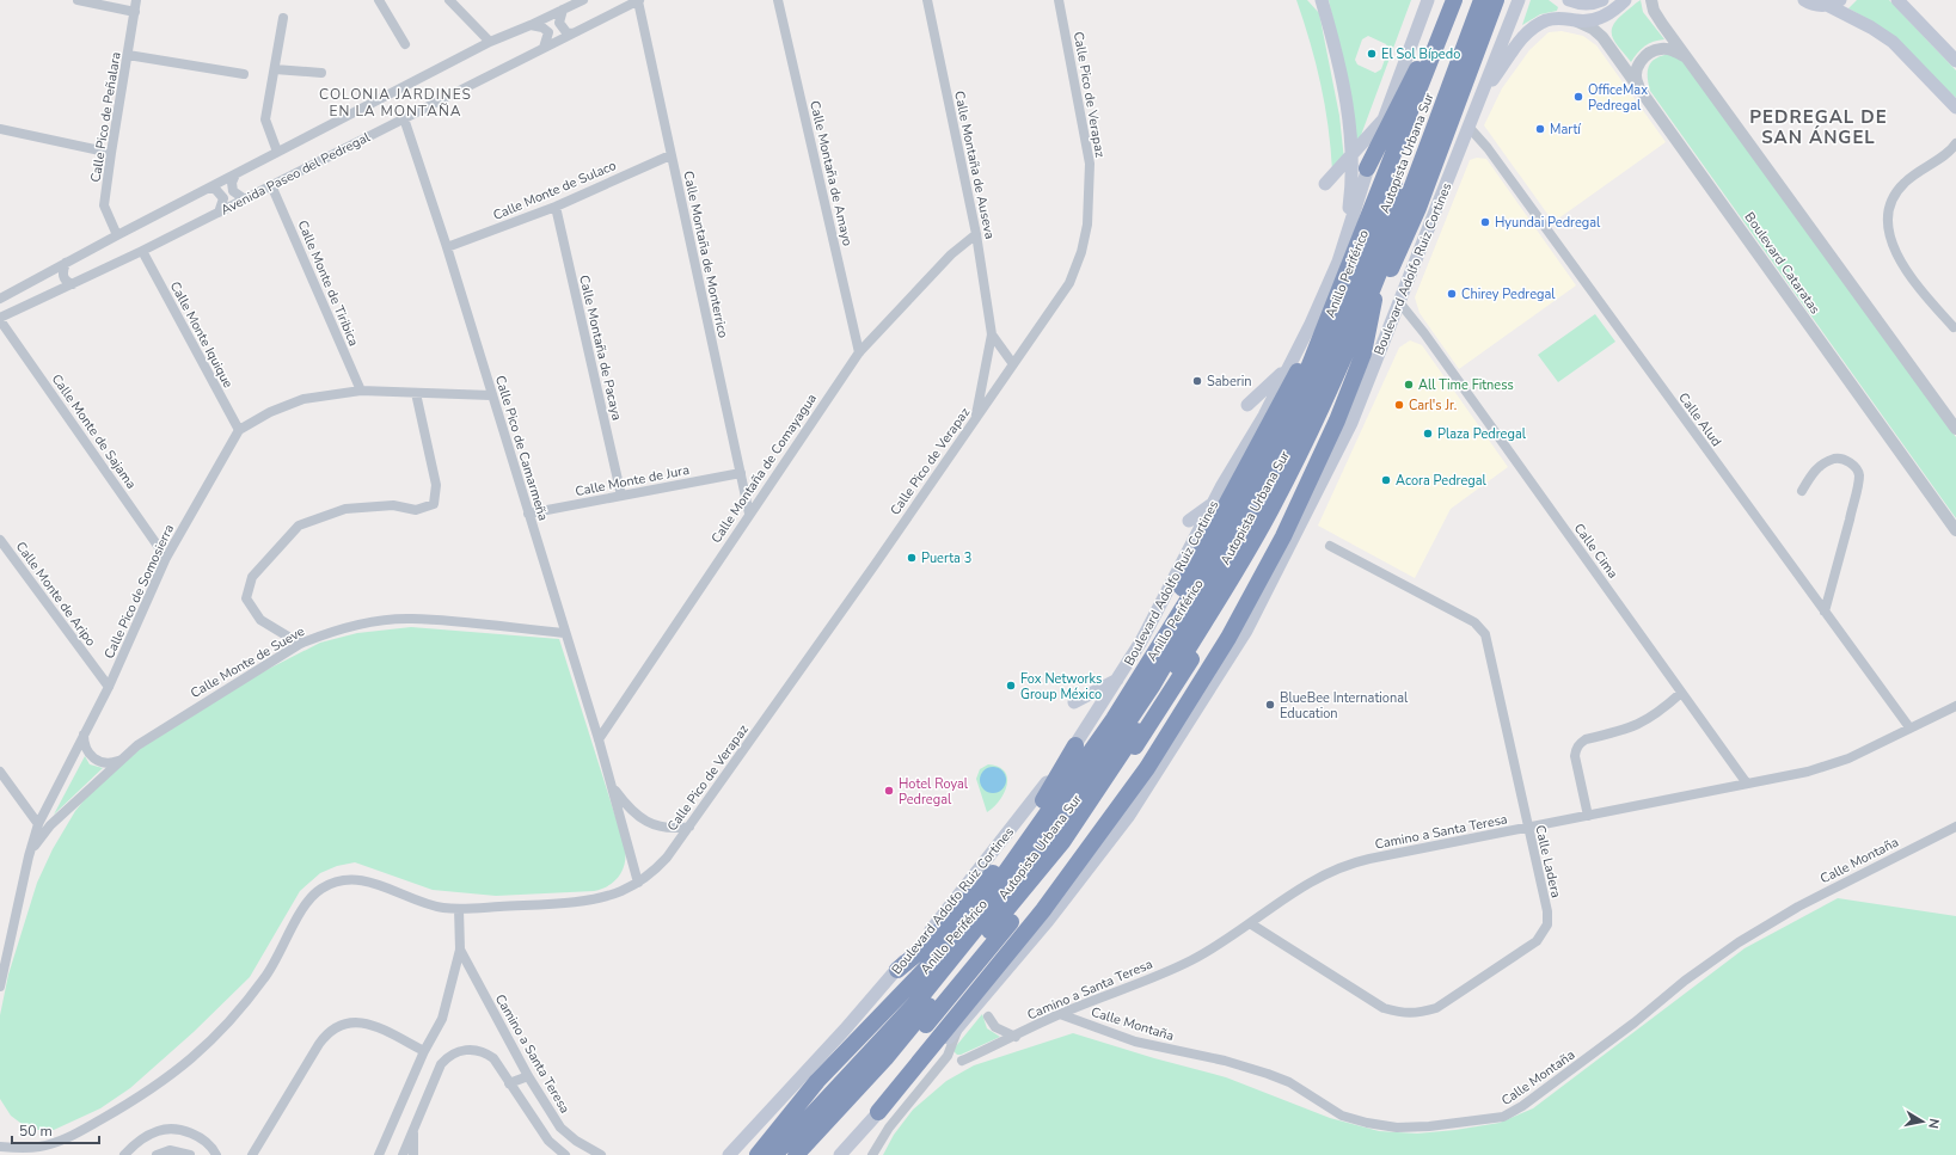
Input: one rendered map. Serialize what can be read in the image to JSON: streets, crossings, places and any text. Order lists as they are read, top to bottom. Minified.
{"streets":{"highway":["Autopista Urbana Sur","Anillo Periférico"],"main road":["Boulevard Adolfo Ruiz Cortines"],"street":["Calle Pico de Verapaz","Calle Pico de Peñalara","Calle Montaña de Auseva","Avenida Paseo del Pedregal","Calle Montaña de Amayo","Calle Monte de Sulaco","Calle Montaña de Monterrico","Boulevard Cataratas","Calle Monte de Tiribica","Calle Monte Iquique","Calle Montaña de Pacaya","Calle Alud","Calle Monte de Sajama","Calle Pico de Camarmeña","Calle Montaña de Comayagua","Calle Monte de Jura","Calle Cima","Calle Pico de Somosierra","Calle Monte de Aripo","Calle Monte de Sueve","Camino a Santa Teresa","Calle Montaña","Calle Ladera"]},"crossings":[["Calle Pico de Verapaz","Calle Montaña de Auseva"],["Calle Pico de Verapaz","Calle Pico de Camarmeña"],["Calle Pico de Peñalara","Avenida Paseo del Pedregal"],["Calle Montaña de Auseva","Calle Montaña de Comayagua"],["Avenida Paseo del Pedregal","Calle Montaña de Monterrico"],["Avenida Paseo del Pedregal","Calle Monte de Tiribica"],["Avenida Paseo del Pedregal","Calle Monte Iquique"],["Avenida Paseo del Pedregal","Calle Monte de Sajama"],["Avenida Paseo del Pedregal","Calle Pico de Camarmeña"],["Calle Montaña de Amayo","Calle Montaña de Comayagua"],["Calle Monte de Sulaco","Calle Montaña de Monterrico"],["Calle Monte de Sulaco","Calle Montaña de Pacaya"],["Calle Monte de Sulaco","Calle Pico de Camarmeña"],["Calle Montaña de Monterrico","Calle Montaña de Comayagua"],["Calle Montaña de Monterrico","Calle Monte de Jura"],["Boulevard Adolfo Ruiz Cortines","Calle Alud"],["Boulevard Adolfo Ruiz Cortines","Calle Cima"],["Calle Monte Iquique","Calle Pico de Somosierra"],["Calle Montaña de Pacaya","Calle Monte de Jura"],["Calle Alud","Camino a Santa Teresa"],["Calle Monte de Sajama","Calle Pico de Somosierra"],["Calle Pico de Camarmeña","Calle Montaña de Comayagua"],["Calle Pico de Camarmeña","Calle Monte de Jura"],["Calle Pico de Camarmeña","Calle Monte de Sueve"],["Calle Cima","Camino a Santa Teresa"],["Calle Pico de Somosierra","Calle Monte de Aripo"],["Calle Pico de Somosierra","Calle Monte de Sueve"],["Camino a Santa Teresa","Calle Montaña"],["Camino a Santa Teresa","Calle Ladera"]],"districts":["COLONIA JARDINES EN LA MONTAÑA","PEDREGAL DE SAN ÁNGEL"],"places":["El Sol Bípedo","OfficeMax Pedregal","Martí","Hyundai Pedregal","Chirey Pedregal","Saberin","All Time Fitness","Carl's Jr.","Plaza Pedregal","Acora Pedregal","Puerta 3","Fox Networks Group México","BlueBee International Education","Hotel Royal Pedregal"],"scale_bar":"50 m","north":"right"}
